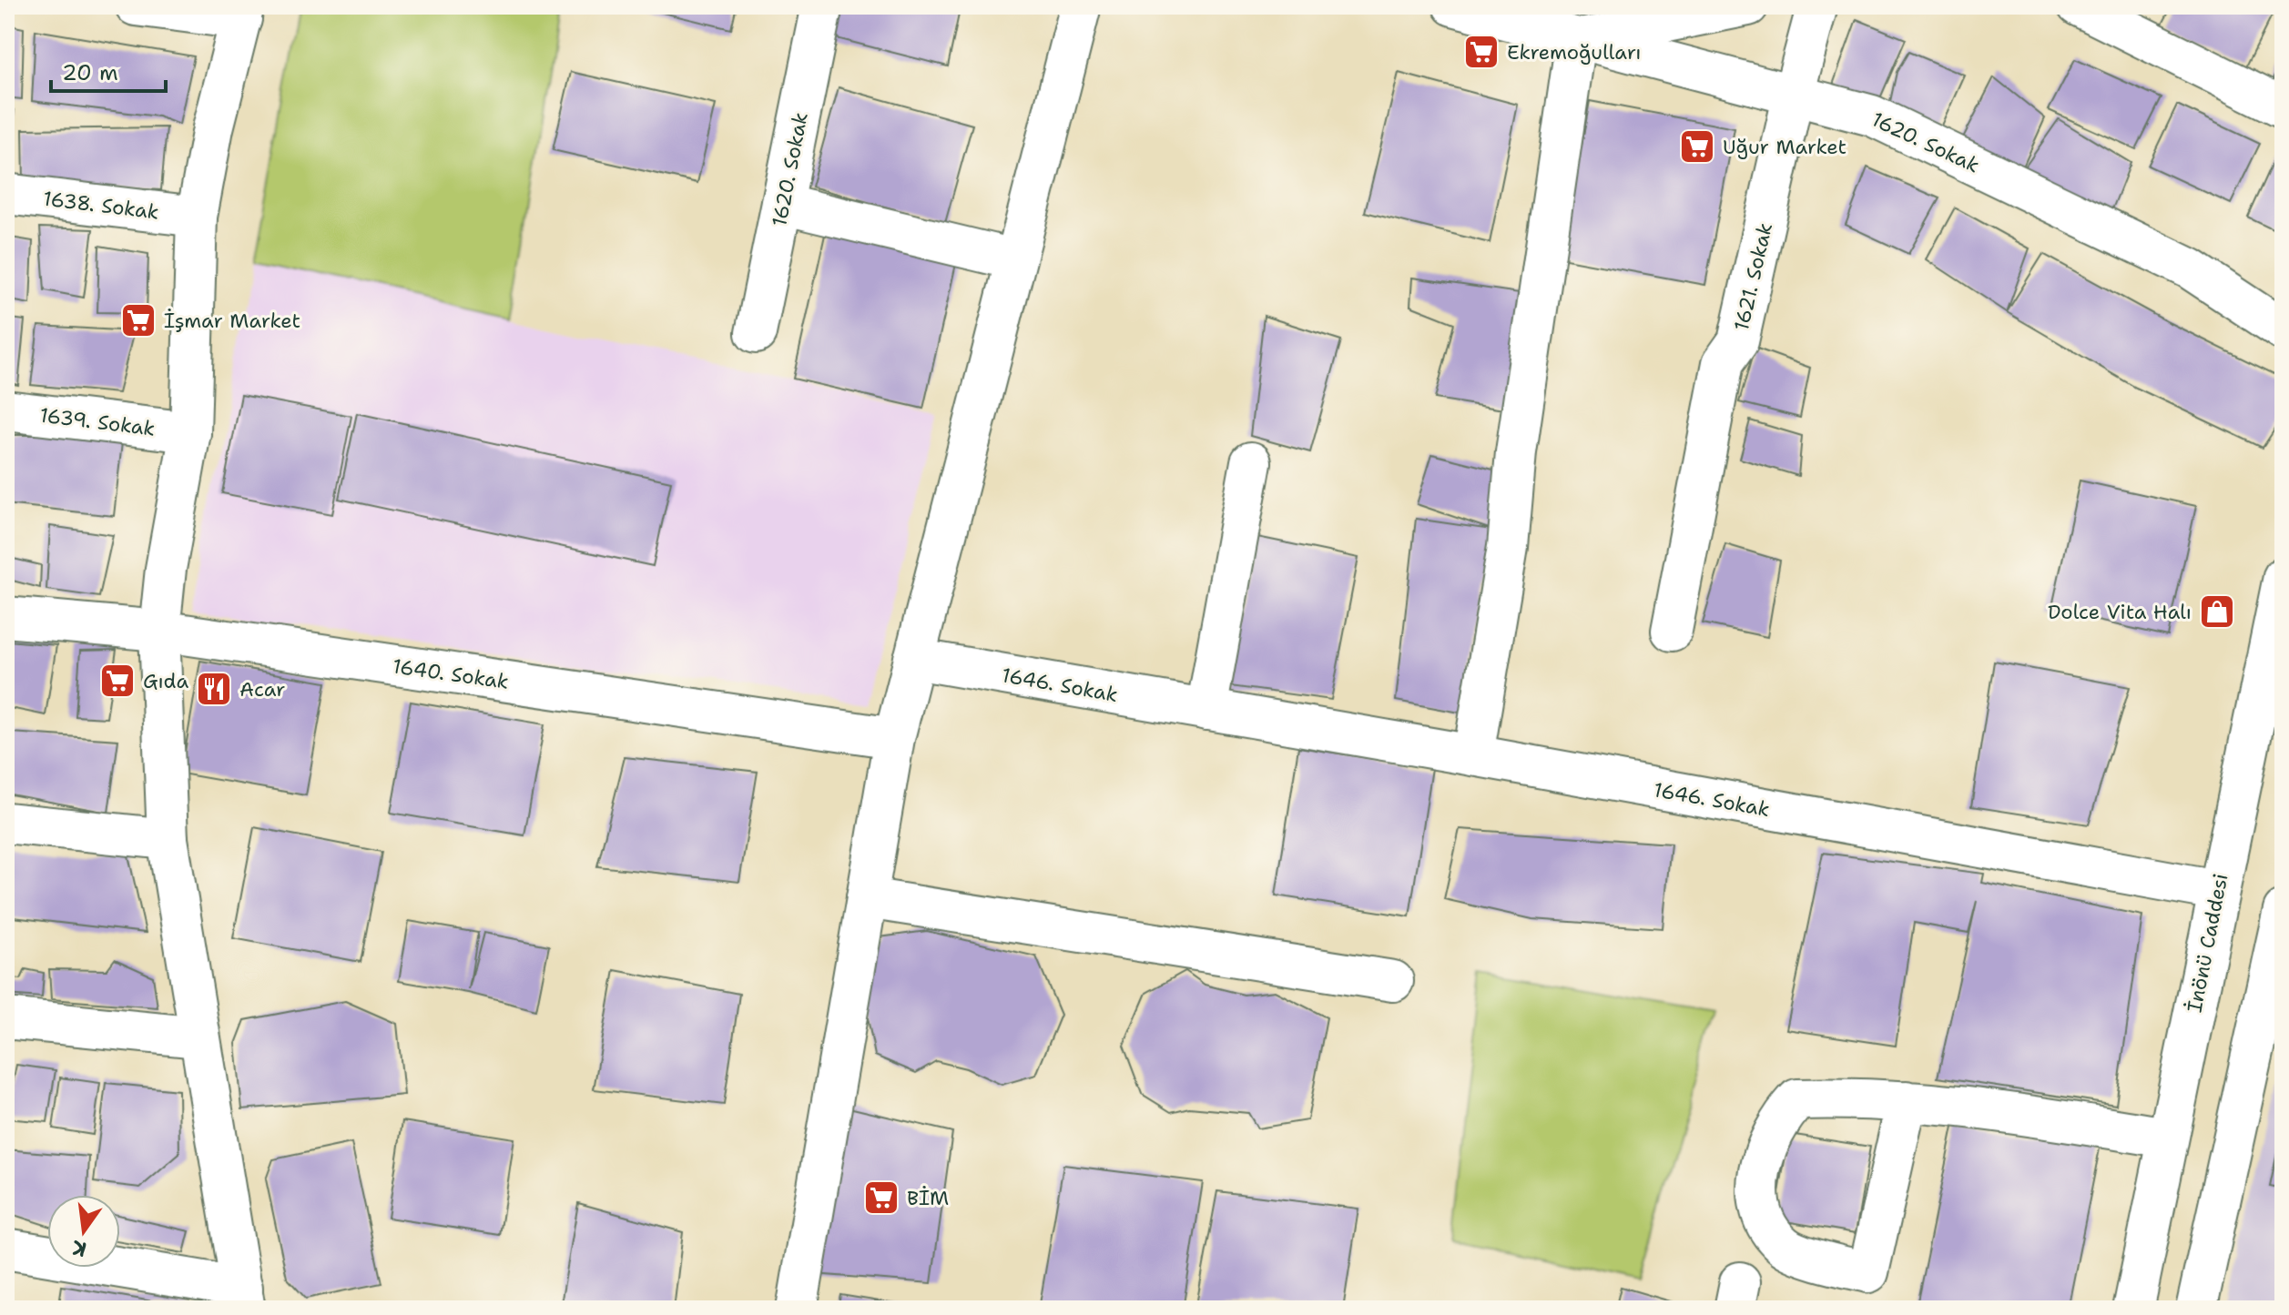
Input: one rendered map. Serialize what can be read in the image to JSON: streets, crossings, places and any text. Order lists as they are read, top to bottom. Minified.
{"streets":{"street":["1620. Sokak","1638. Sokak","1621. Sokak","1639. Sokak","1640. Sokak","1646. Sokak","İnönü Caddesi"]},"crossings":[["1620. Sokak","1621. Sokak"],["1646. Sokak","İnönü Caddesi"]],"places":{"supermarket":["Ekremoğulları","Uğur Market","İşmar Market","Gıda","BİM"],"shop":["Dolce Vita Halı"],"restaurant":["Acar"]},"scale_bar":"20 m","north":"bottom"}
